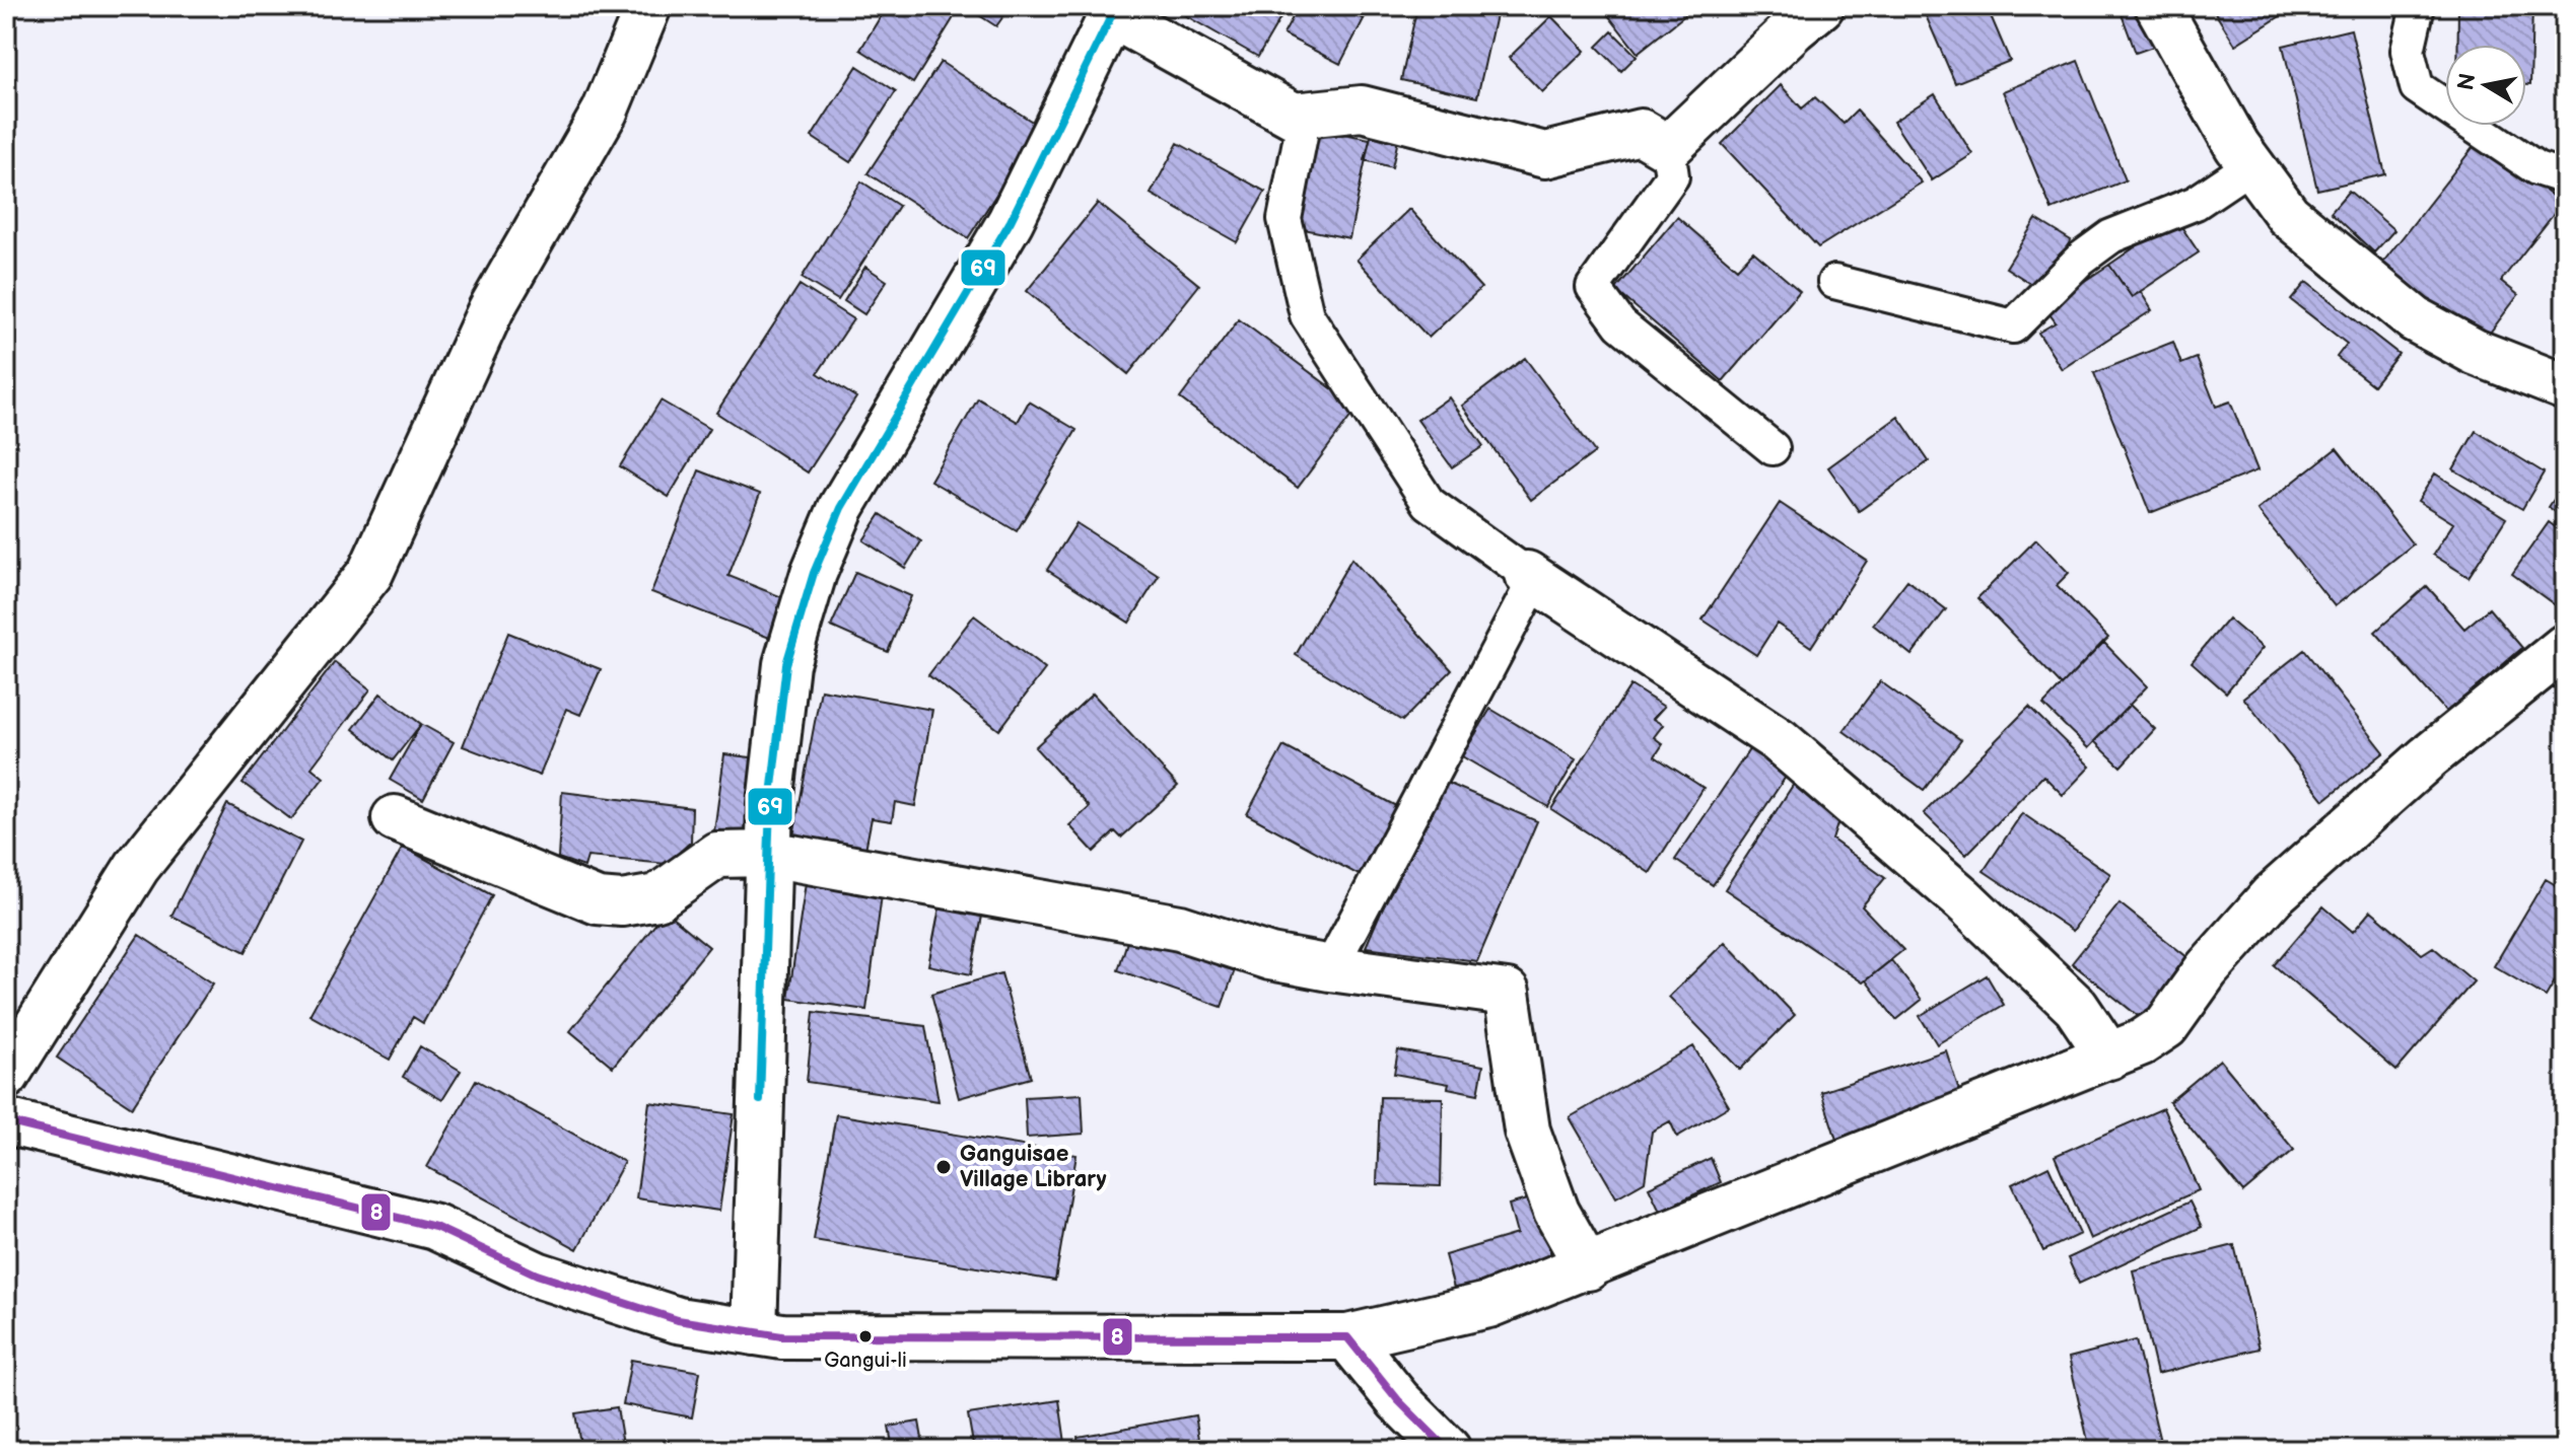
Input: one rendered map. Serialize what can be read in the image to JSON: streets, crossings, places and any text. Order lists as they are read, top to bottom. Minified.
{"places":["Ganguisae Village Library","Gangui-li"],"lines":["transit line 69","transit line 8"],"north":"left"}
